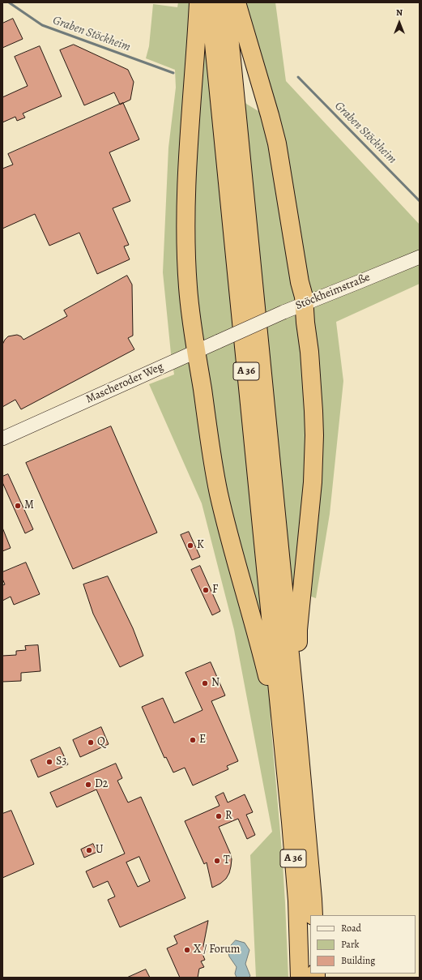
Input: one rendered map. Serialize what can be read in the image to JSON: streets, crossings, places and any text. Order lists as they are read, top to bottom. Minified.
{"streets":{"highway":["A 36"],"main road":["Stöckheimstraße","Mascheroder Weg"]},"crossings":[["Stöckheimstraße","Mascheroder Weg"]],"water":["Graben Stöckheim"],"places":["M","K","F","N","E","Q","S3","D2","R","U","T","X / Forum"],"legend":["Road","Park","Building"],"north":"top"}
